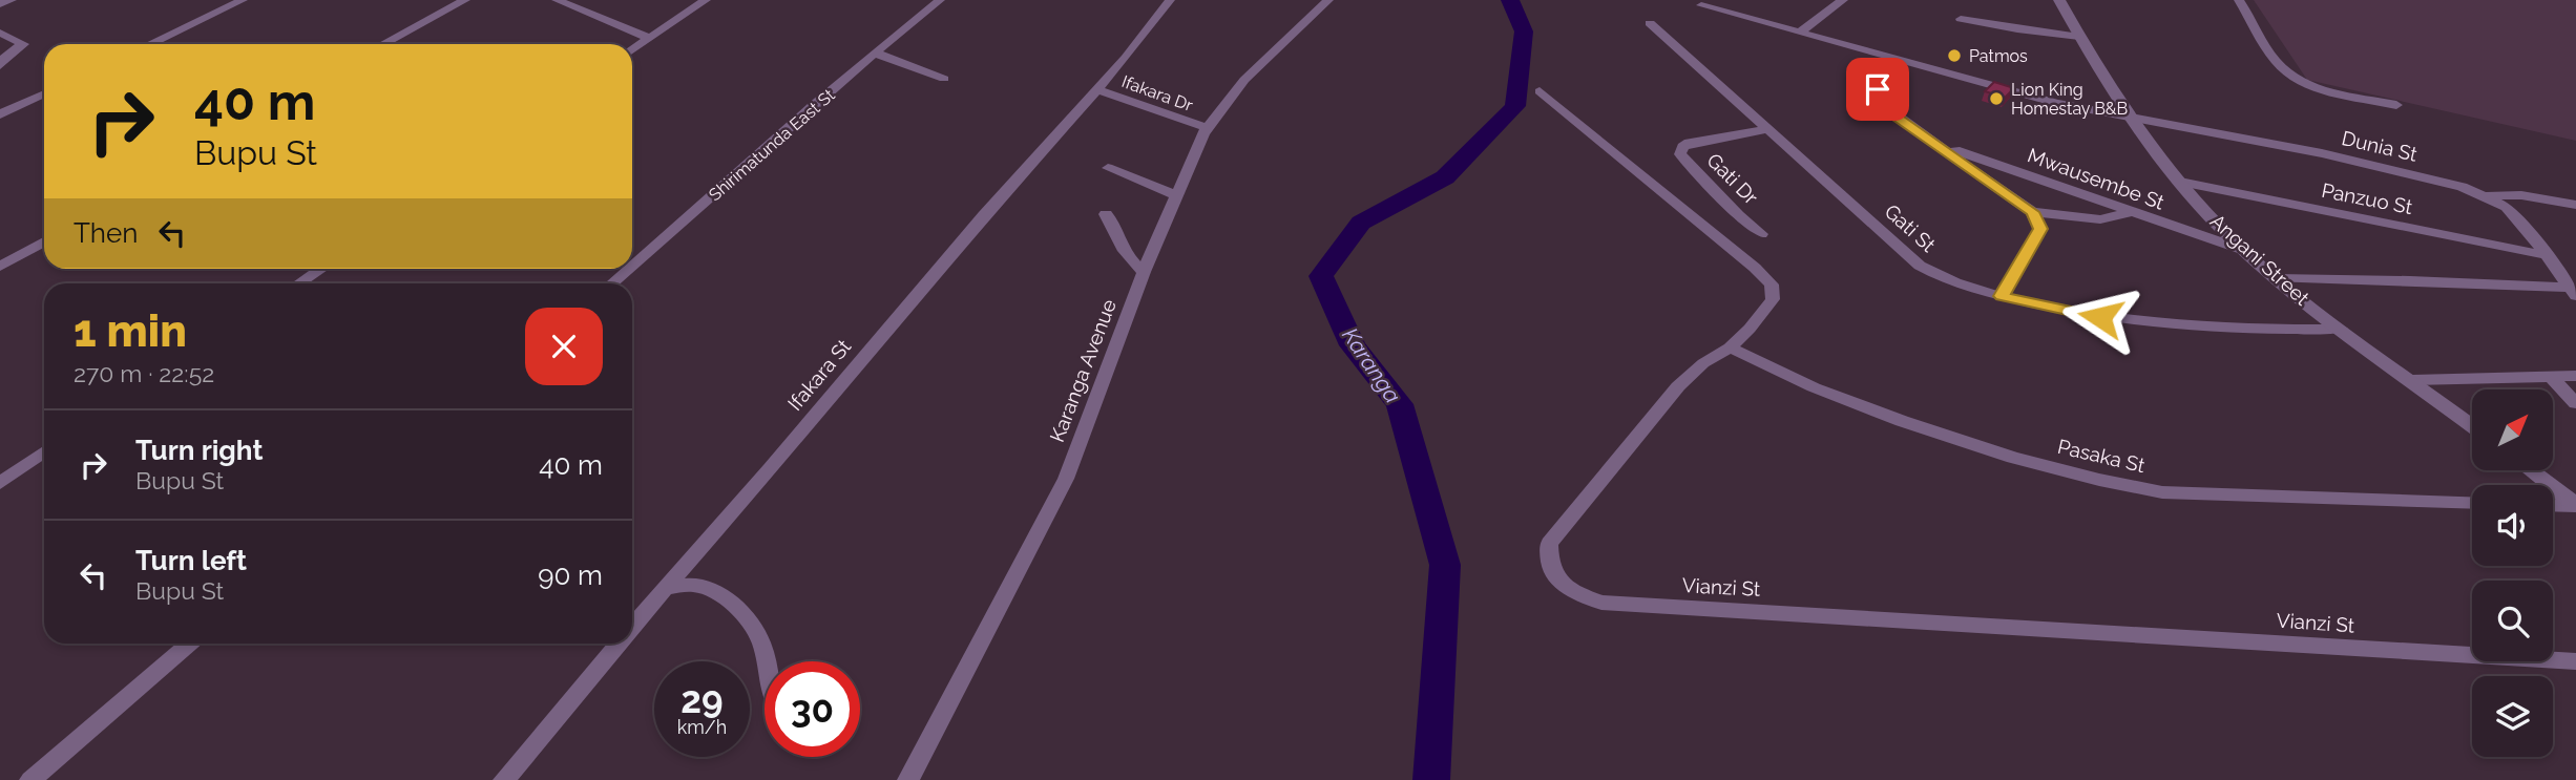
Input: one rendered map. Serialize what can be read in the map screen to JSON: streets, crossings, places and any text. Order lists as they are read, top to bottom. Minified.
{"streets":{"street":["Ifakara Dr","Shirimatunda East St","Dunia St","Gati Dr","Mwausembe St","Panzuo St","Gati St","Angani Street","Karanga Avenue","Ifakara St","Pasaka St","Vianzi St"]},"crossings":[["Ifakara Dr","Karanga Avenue"],["Ifakara Dr","Ifakara St"],["Dunia St","Panzuo St"],["Dunia St","Angani Street"],["Gati Dr","Gati St"],["Mwausembe St","Angani Street"],["Panzuo St","Angani Street"],["Gati St","Angani Street"],["Pasaka St","Vianzi St"]],"water":["Karanga"],"places":["Patmos","Lion King Homestay B&B"],"north":"top right","page":{"turn":["40 m","Bupu St"],"then":"Then","heading":["1 min","270 m · 22:52"],"list":[{"name":"Turn right","note":"Bupu St","value":"40 m"},{"name":"Turn left","note":"Bupu St","value":"90 m"}],"speed":"29 km/h","limit":"30"}}
